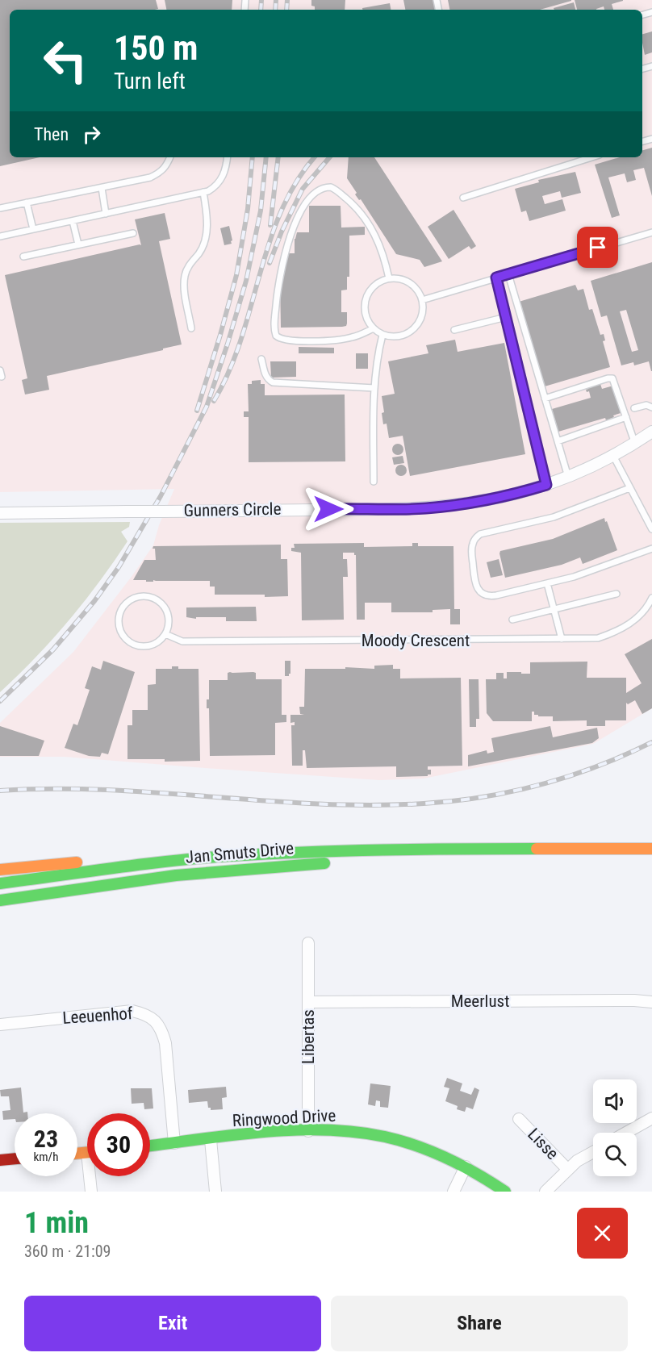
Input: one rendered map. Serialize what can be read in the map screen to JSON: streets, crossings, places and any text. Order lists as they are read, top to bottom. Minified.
{"streets":{"main road":["Jan Smuts Drive","Ringwood Drive"],"street":["Gunners Circle","Meerlust","Leeuenhof","Libertas","Lisse"],"lane":["Moody Crescent"]},"crossings":[["Meerlust","Libertas"],["Leeuenhof","Ringwood Drive"],["Libertas","Ringwood Drive"]],"page":{"turn":["150 m","Turn left"],"then":"Then","speed":"23 km/h","limit":"30","heading":["1 min","360 m · 21:09"],"buttons":["Exit","Share"]}}
